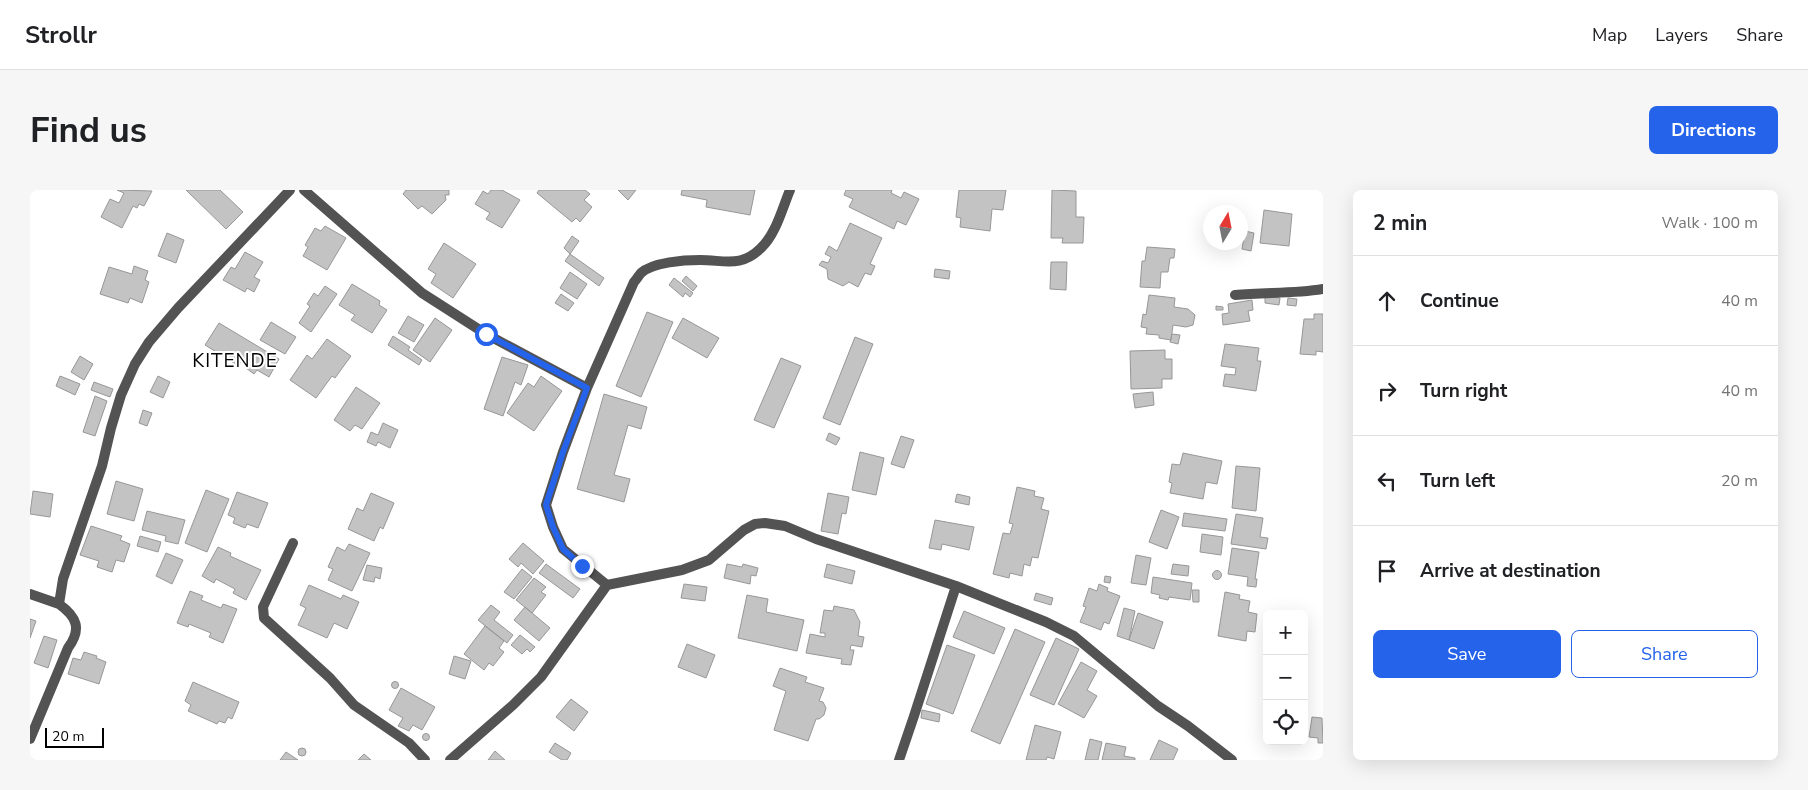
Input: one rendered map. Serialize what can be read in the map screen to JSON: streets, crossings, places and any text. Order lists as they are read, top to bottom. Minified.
{"districts":["KITENDE"],"scale_bar":"20 m","north":"top","page":{"header":"Strollr","nav":["Map","Layers","Share"],"buttons":["Directions",["Save","Share"]],"title":"Find us","heading":["2 min","Walk · 100 m"],"list":[["Continue","40 m"],["Turn right","40 m"],["Turn left","20 m"],"Arrive at destination"],"map_buttons":["+","−"],"scale":"20 m"}}
